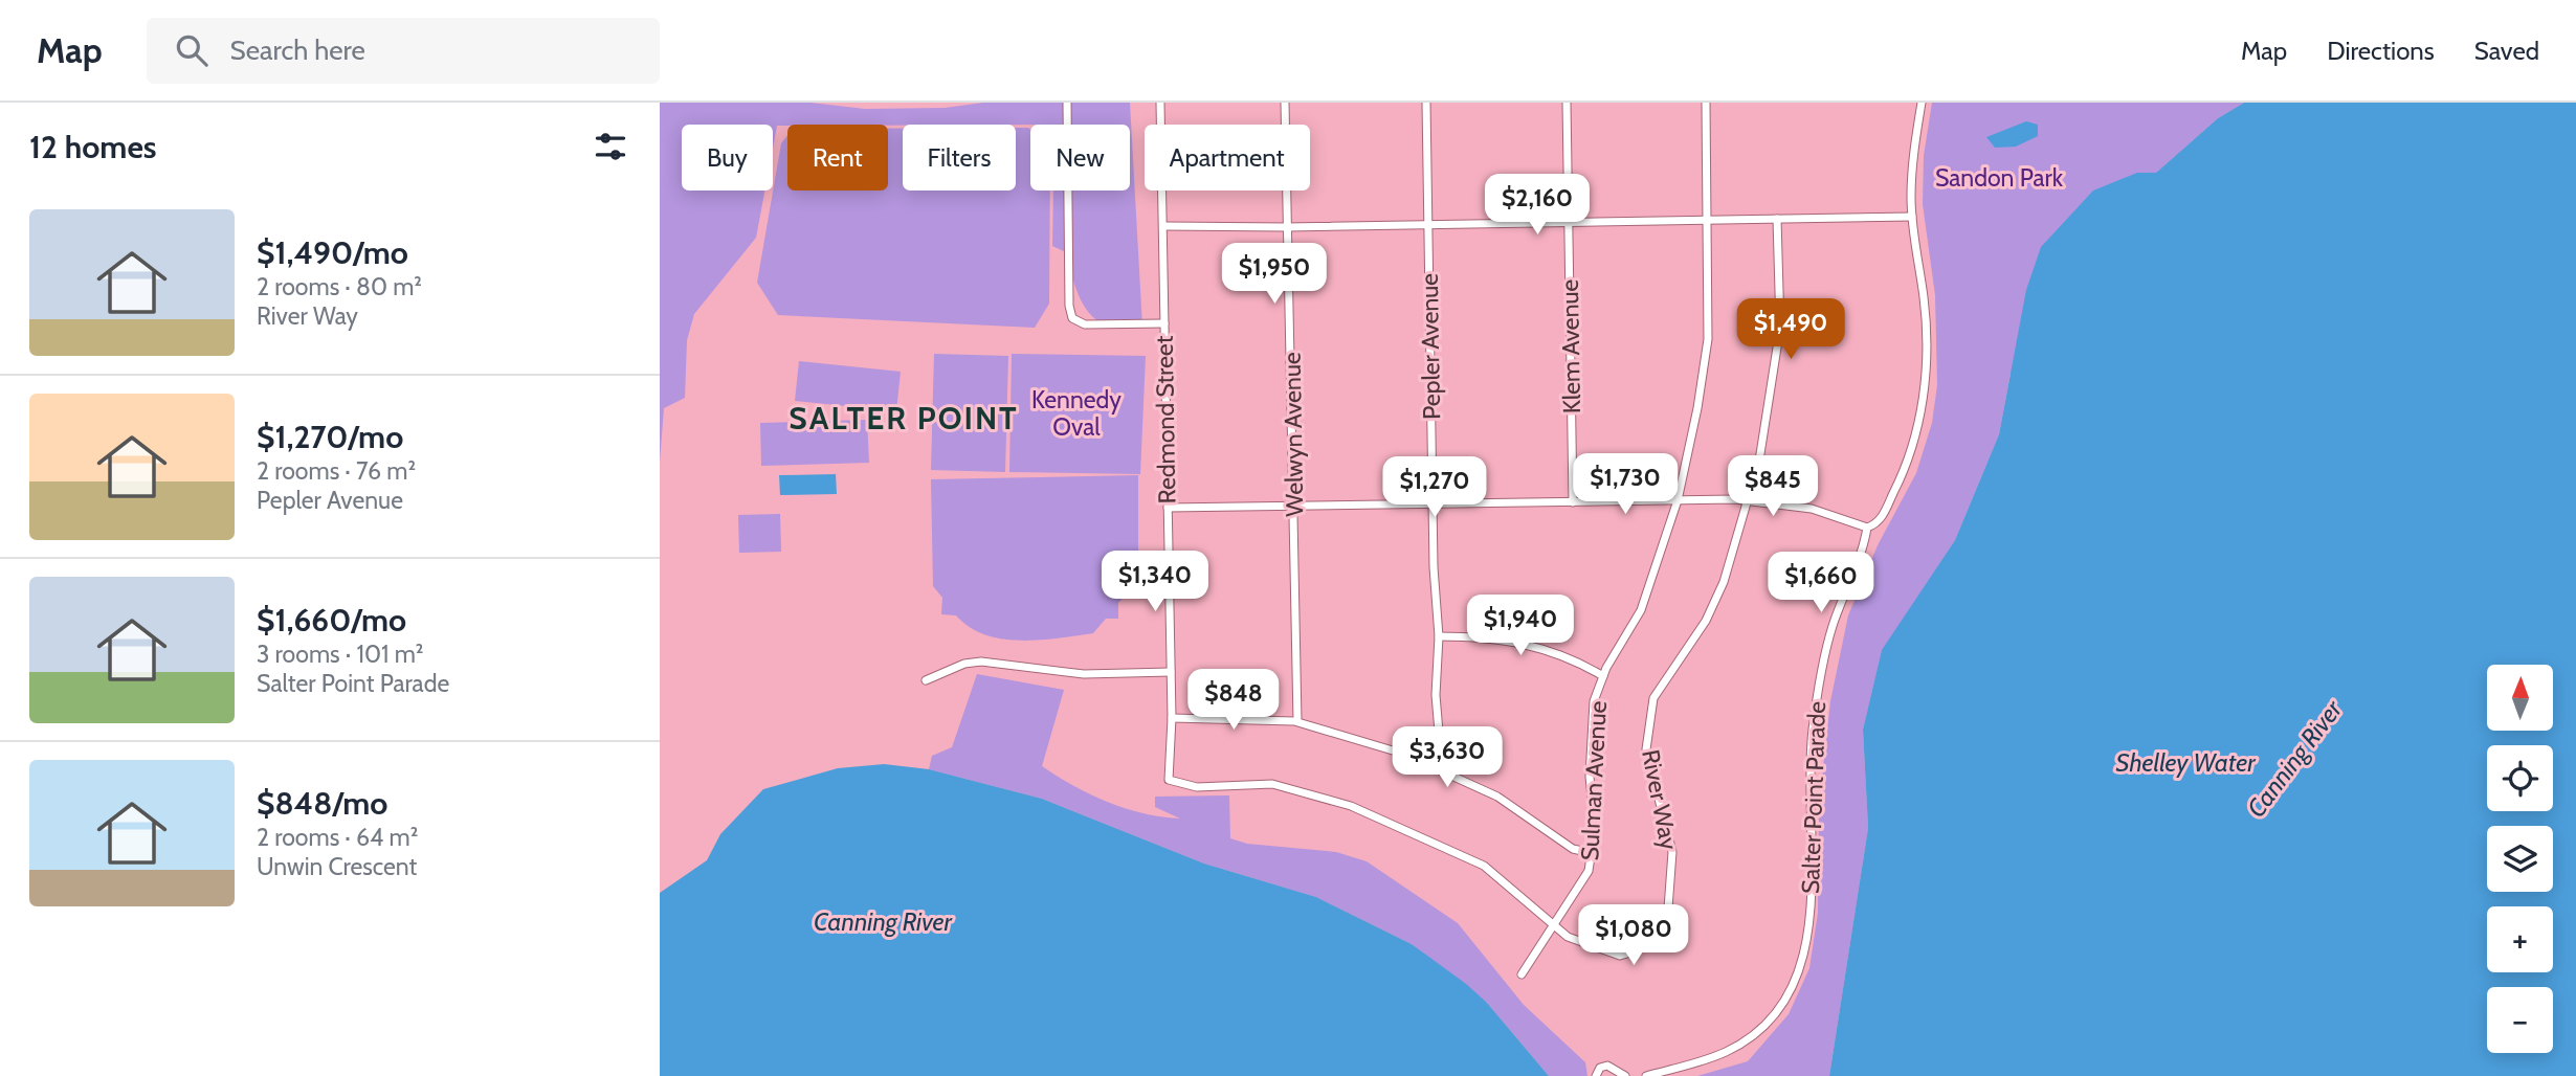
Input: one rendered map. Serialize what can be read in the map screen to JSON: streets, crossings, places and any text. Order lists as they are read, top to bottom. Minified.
{"streets":{"street":["Pepler Avenue","Klem Avenue","Redmond Street","Welwyn Avenue","Sulman Avenue","Salter Point Parade","River Way"]},"crossings":[["Redmond Street","River Way"],["Sulman Avenue","River Way"]],"districts":["SALTER POINT"],"water":["Canning River","Shelley Water"],"parks":["Sandon Park","Kennedy Oval"],"north":"top","page":{"header":"Map","search":"Search here","nav":["Map","Directions","Saved"],"heading":"12 homes","chip":["Buy","Rent","Filters","New","Apartment"],"price":["$2,160","$1,950","$1,490","$1,730","$845","$1,270","$1,340","$1,660","$1,940","$848","$3,630","$1,080"],"list":[{"name":"$1,490/mo","note":"2 rooms · 80 m² · River Way"},{"name":"$1,270/mo","note":"2 rooms · 76 m² · Pepler Avenue"},{"name":"$1,660/mo","note":"3 rooms · 101 m² · Salter Point Parade"},{"name":"$848/mo","note":"2 rooms · 64 m² · Unwin Crescent"}],"map_buttons":["+","−"]}}
